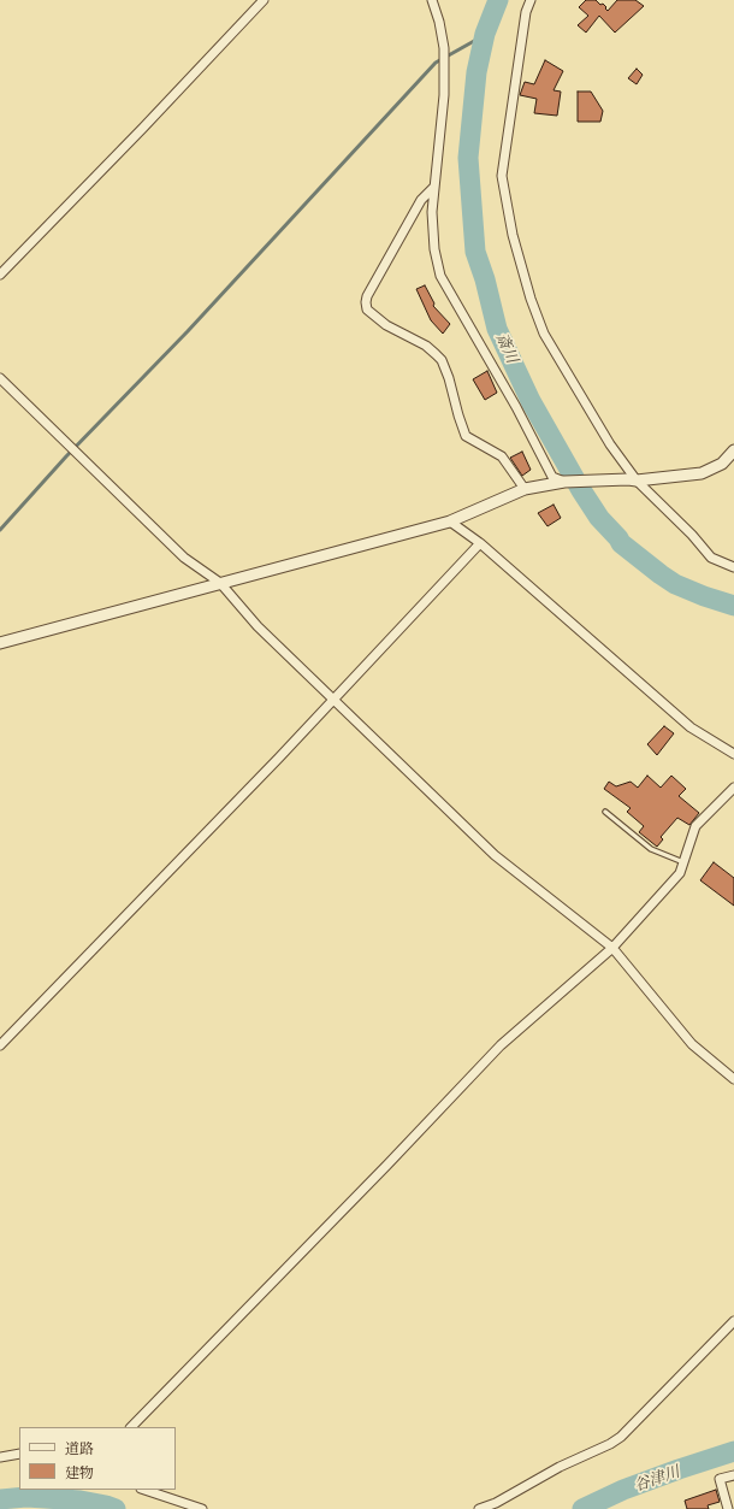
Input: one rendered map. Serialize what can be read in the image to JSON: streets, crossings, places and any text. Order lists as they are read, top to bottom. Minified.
{"water":["斎川","谷津川"],"legend":["道路","建物"]}
